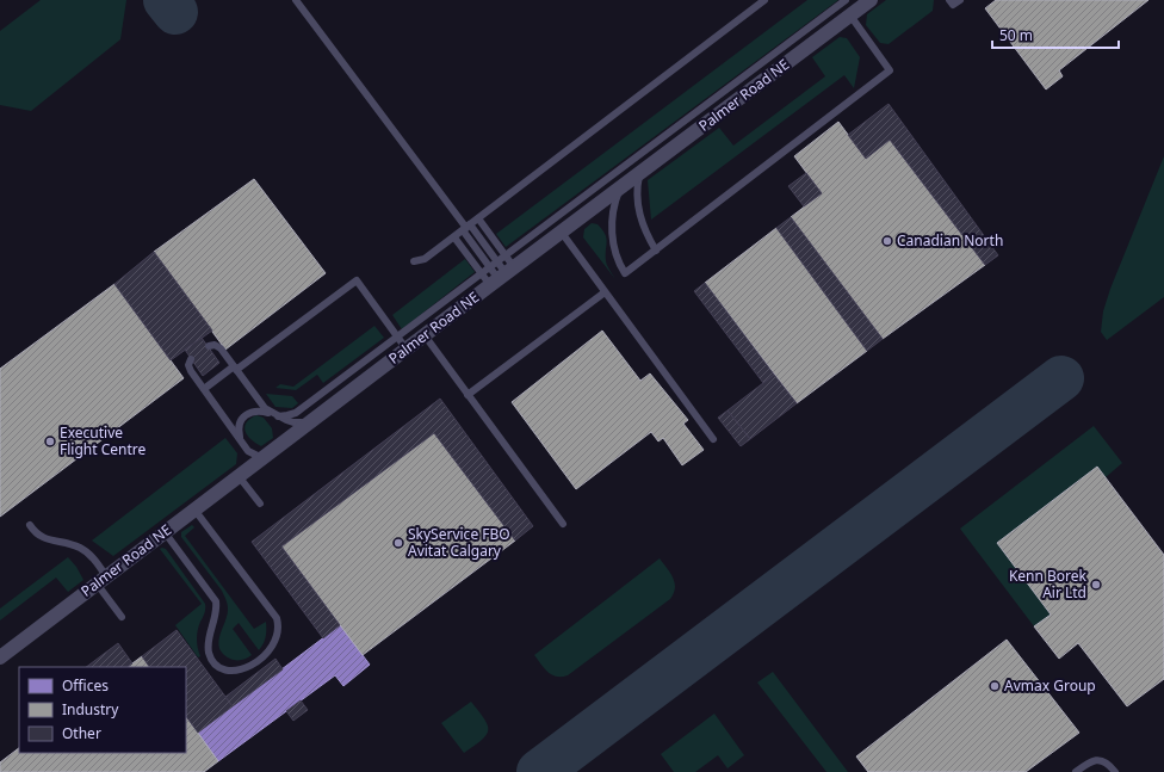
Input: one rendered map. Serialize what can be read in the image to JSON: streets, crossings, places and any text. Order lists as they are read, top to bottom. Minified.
{"streets":{"street":["Palmer Road NE"]},"places":["Canadian North","Executive Flight Centre","SkyService FBO Avitat Calgary","Kenn Borek Air Ltd","Avmax Group"],"legend":["Offices","Industry","Other"],"scale_bar":"50 m"}
